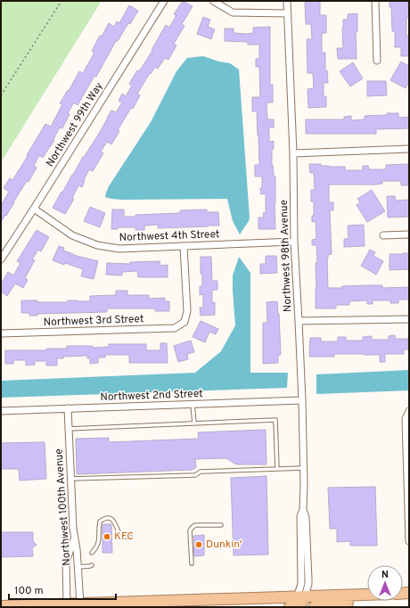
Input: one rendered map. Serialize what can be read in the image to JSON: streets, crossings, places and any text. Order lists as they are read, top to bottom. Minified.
{"streets":{"street":["Northwest 99th Way","Northwest 4th Street","Northwest 98th Avenue","Northwest 3rd Street","Northwest 2nd Street","Northwest 100th Avenue"]},"crossings":[["Northwest 99th Way","Northwest 4th Street"],["Northwest 4th Street","Northwest 98th Avenue"],["Northwest 4th Street","Northwest 3rd Street"],["Northwest 98th Avenue","Northwest 2nd Street"],["Northwest 2nd Street","Northwest 100th Avenue"]],"places":["KFC","Dunkin'"],"scale_bar":"100 m","north":"top"}
